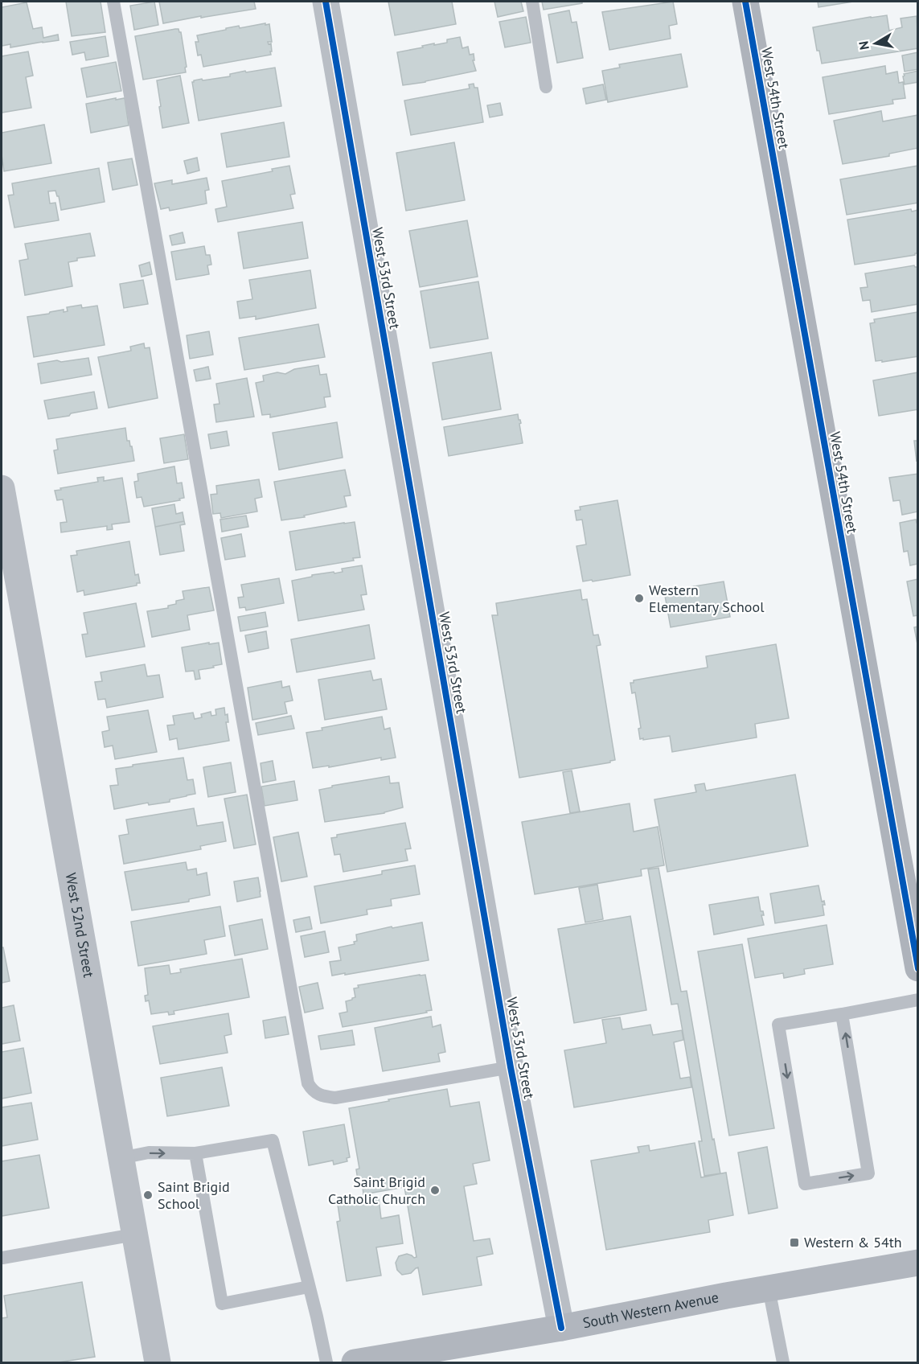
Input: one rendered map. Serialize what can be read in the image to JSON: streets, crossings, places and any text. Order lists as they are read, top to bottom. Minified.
{"streets":{"main road":["South Western Avenue"],"street":["West 54th Street","West 53rd Street","West 52nd Street"]},"crossings":[["West 53rd Street","South Western Avenue"]],"places":{"other":["Western Elementary School","Saint Brigid Catholic Church","Saint Brigid School"],"transit":["Western & 54th"]},"north":"left"}
